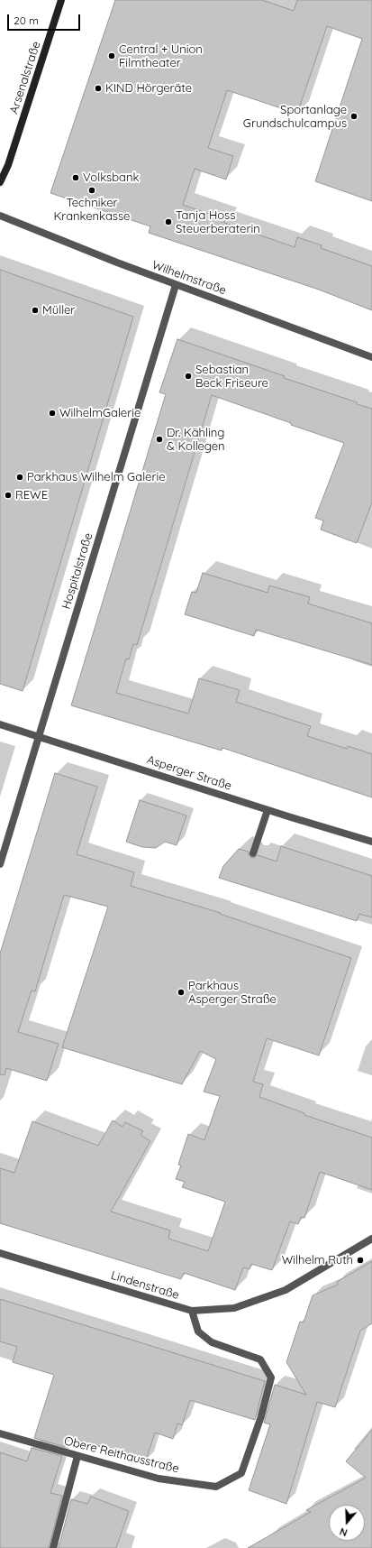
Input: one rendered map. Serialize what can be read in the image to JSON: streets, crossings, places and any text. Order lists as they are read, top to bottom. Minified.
{"streets":{"street":["Arsenalstraße","Wilhelmstraße","Hospitalstraße","Asperger Straße","Lindenstraße","Obere Reithausstraße"]},"crossings":[["Wilhelmstraße","Hospitalstraße"],["Hospitalstraße","Asperger Straße"],["Lindenstraße","Obere Reithausstraße"]],"places":["Central + Union Filmtheater","KIND Hörgeräte","Sportanlage Grundschulcampus","Volksbank","Techniker Krankenkasse","Tanja Hoss Steuerberaterin","Müller","Sebastian Beck Friseure","WilhelmGalerie","Dr. Kähling & Kollegen","Parkhaus Wilhelm Galerie","REWE","Parkhaus Asperger Straße","Wilhelm Ruth"],"scale_bar":"20 m","north":"bottom"}
